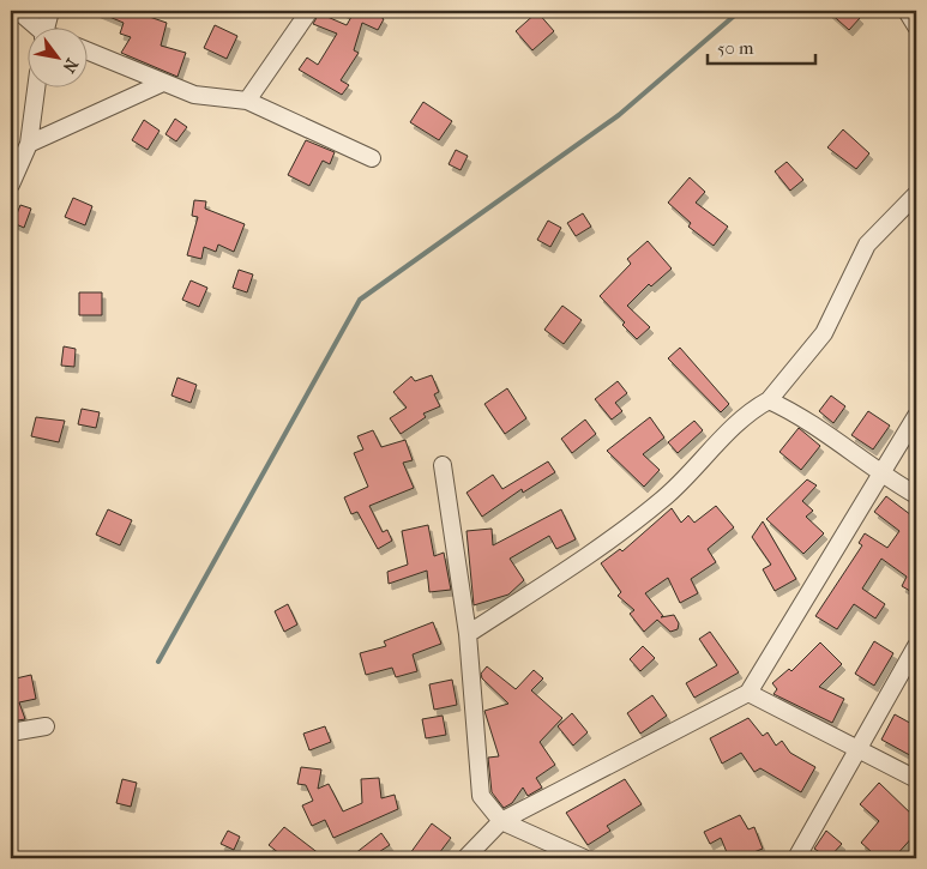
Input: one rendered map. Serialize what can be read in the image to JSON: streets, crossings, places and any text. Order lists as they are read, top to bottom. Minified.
{"scale_bar":"50 m","north":"bottom right"}
